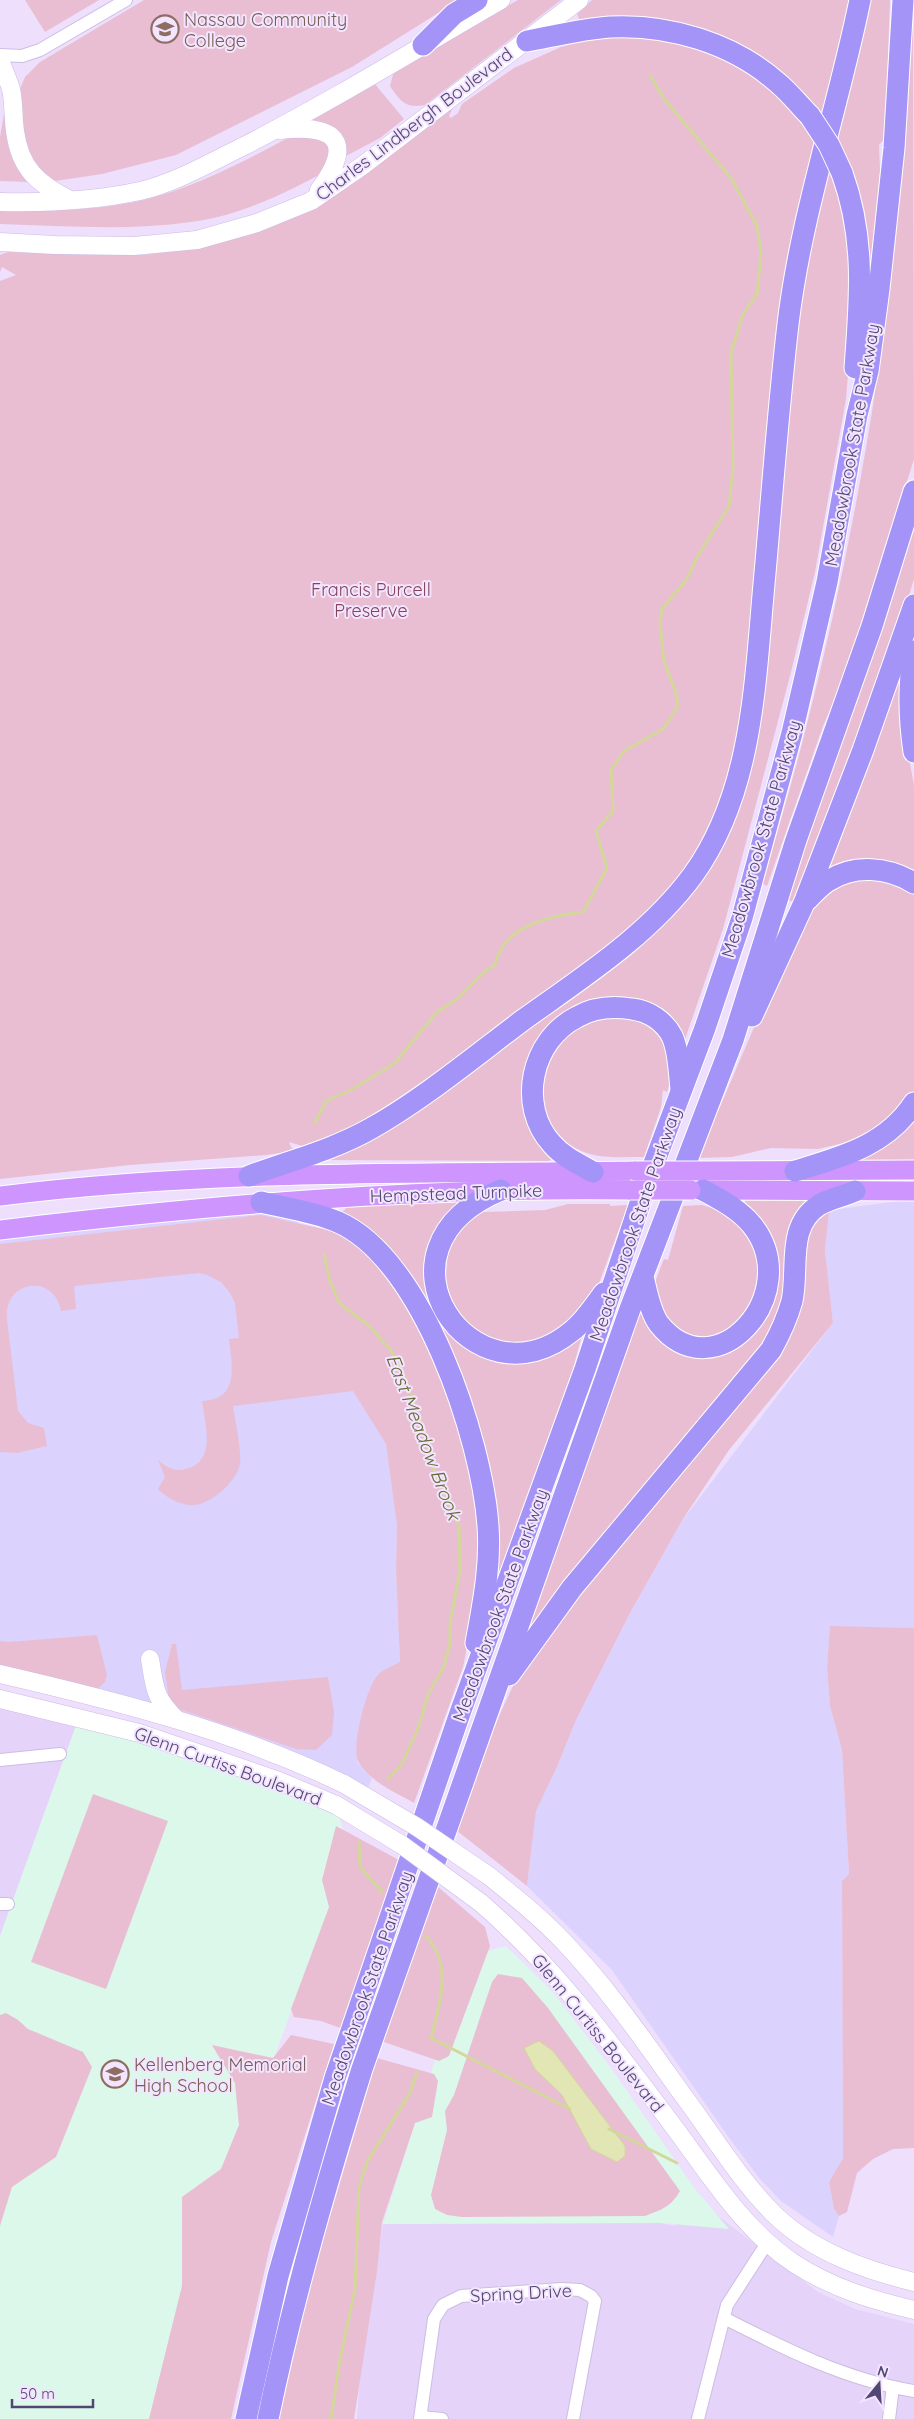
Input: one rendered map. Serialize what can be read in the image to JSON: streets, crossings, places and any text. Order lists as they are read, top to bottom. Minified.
{"streets":{"highway":["Meadowbrook State Parkway"],"main road":["Charles Lindbergh Boulevard","Hempstead Turnpike","Glenn Curtiss Boulevard"],"street":["Spring Drive"]},"water":["East Meadow Brook"],"parks":["Francis Purcell Preserve"],"places":{"school or university":["Nassau Community College","Kellenberg Memorial High School"]},"scale_bar":"50 m","north":"top"}
